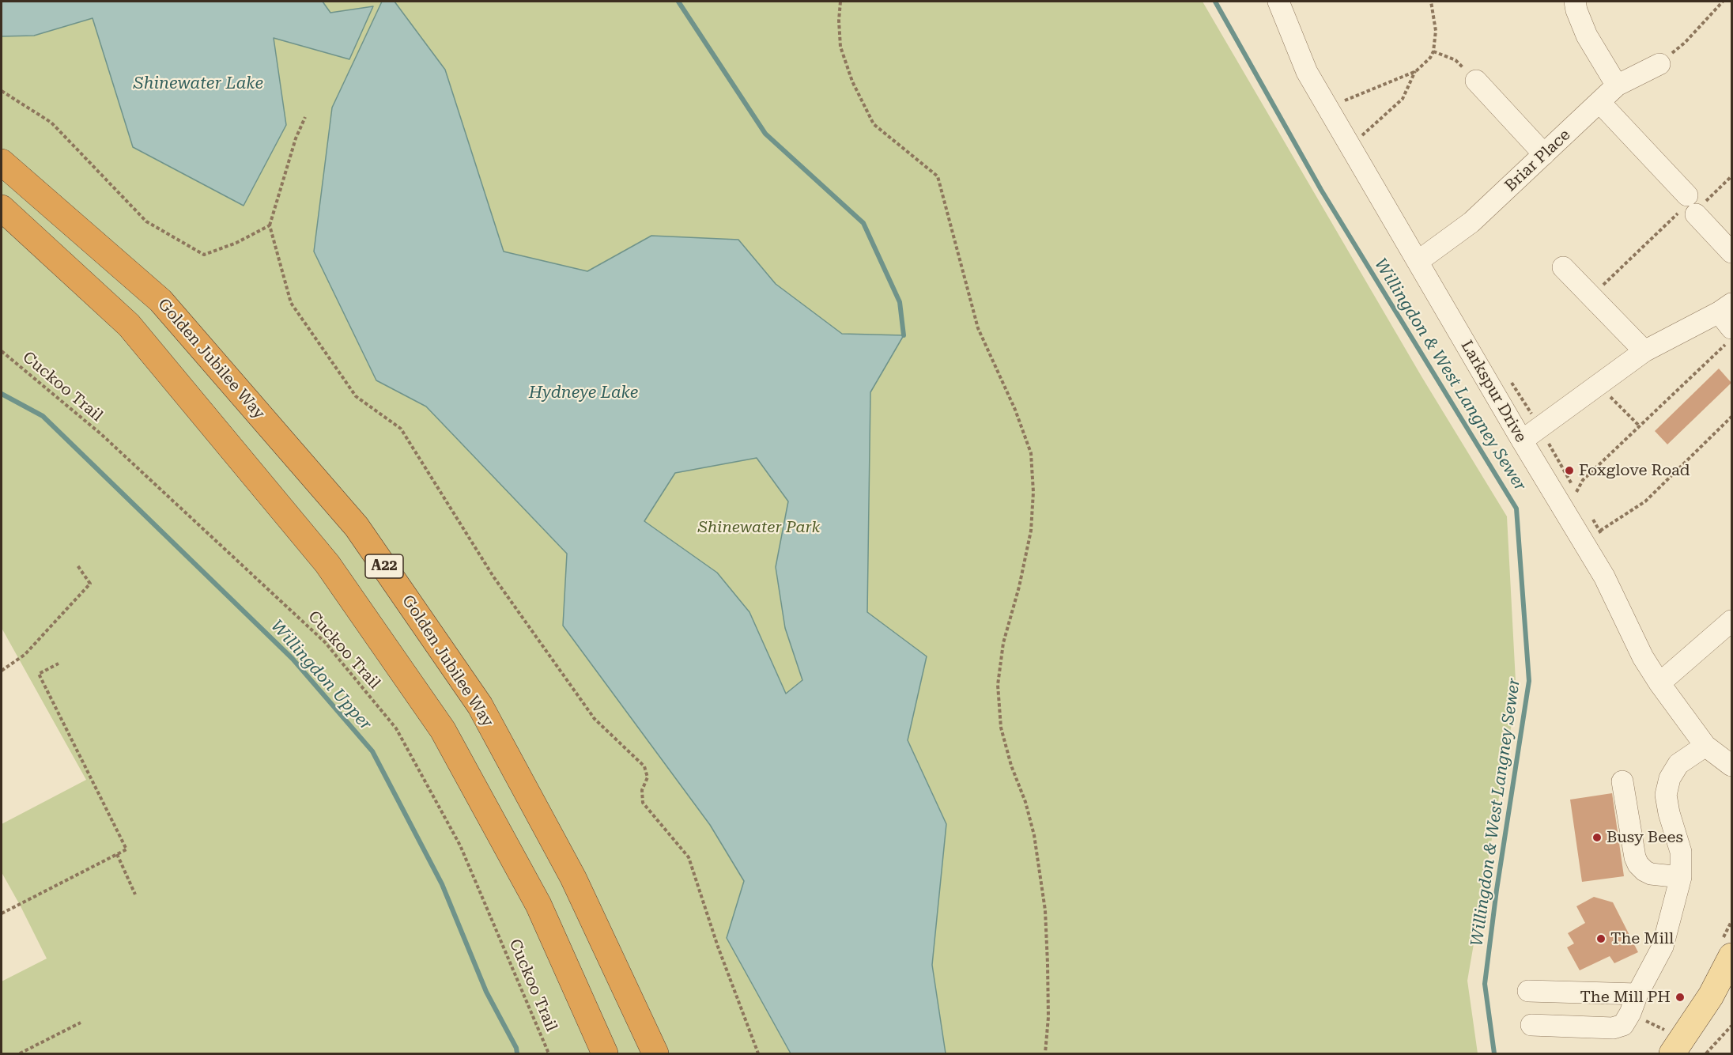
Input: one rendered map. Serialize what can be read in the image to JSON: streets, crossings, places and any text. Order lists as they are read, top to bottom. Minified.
{"streets":{"highway":["Golden Jubilee Way","A22"],"street":["Briar Place","Larkspur Drive"],"path":["Cuckoo Trail"]},"crossings":[["Briar Place","Larkspur Drive"]],"water":["Shinewater Lake","Willingdon & West Langney Sewer","Hydneye Lake","Willingdon Upper"],"parks":["Shinewater Park"],"places":["Foxglove Road","Busy Bees","The Mill","The Mill PH"]}
